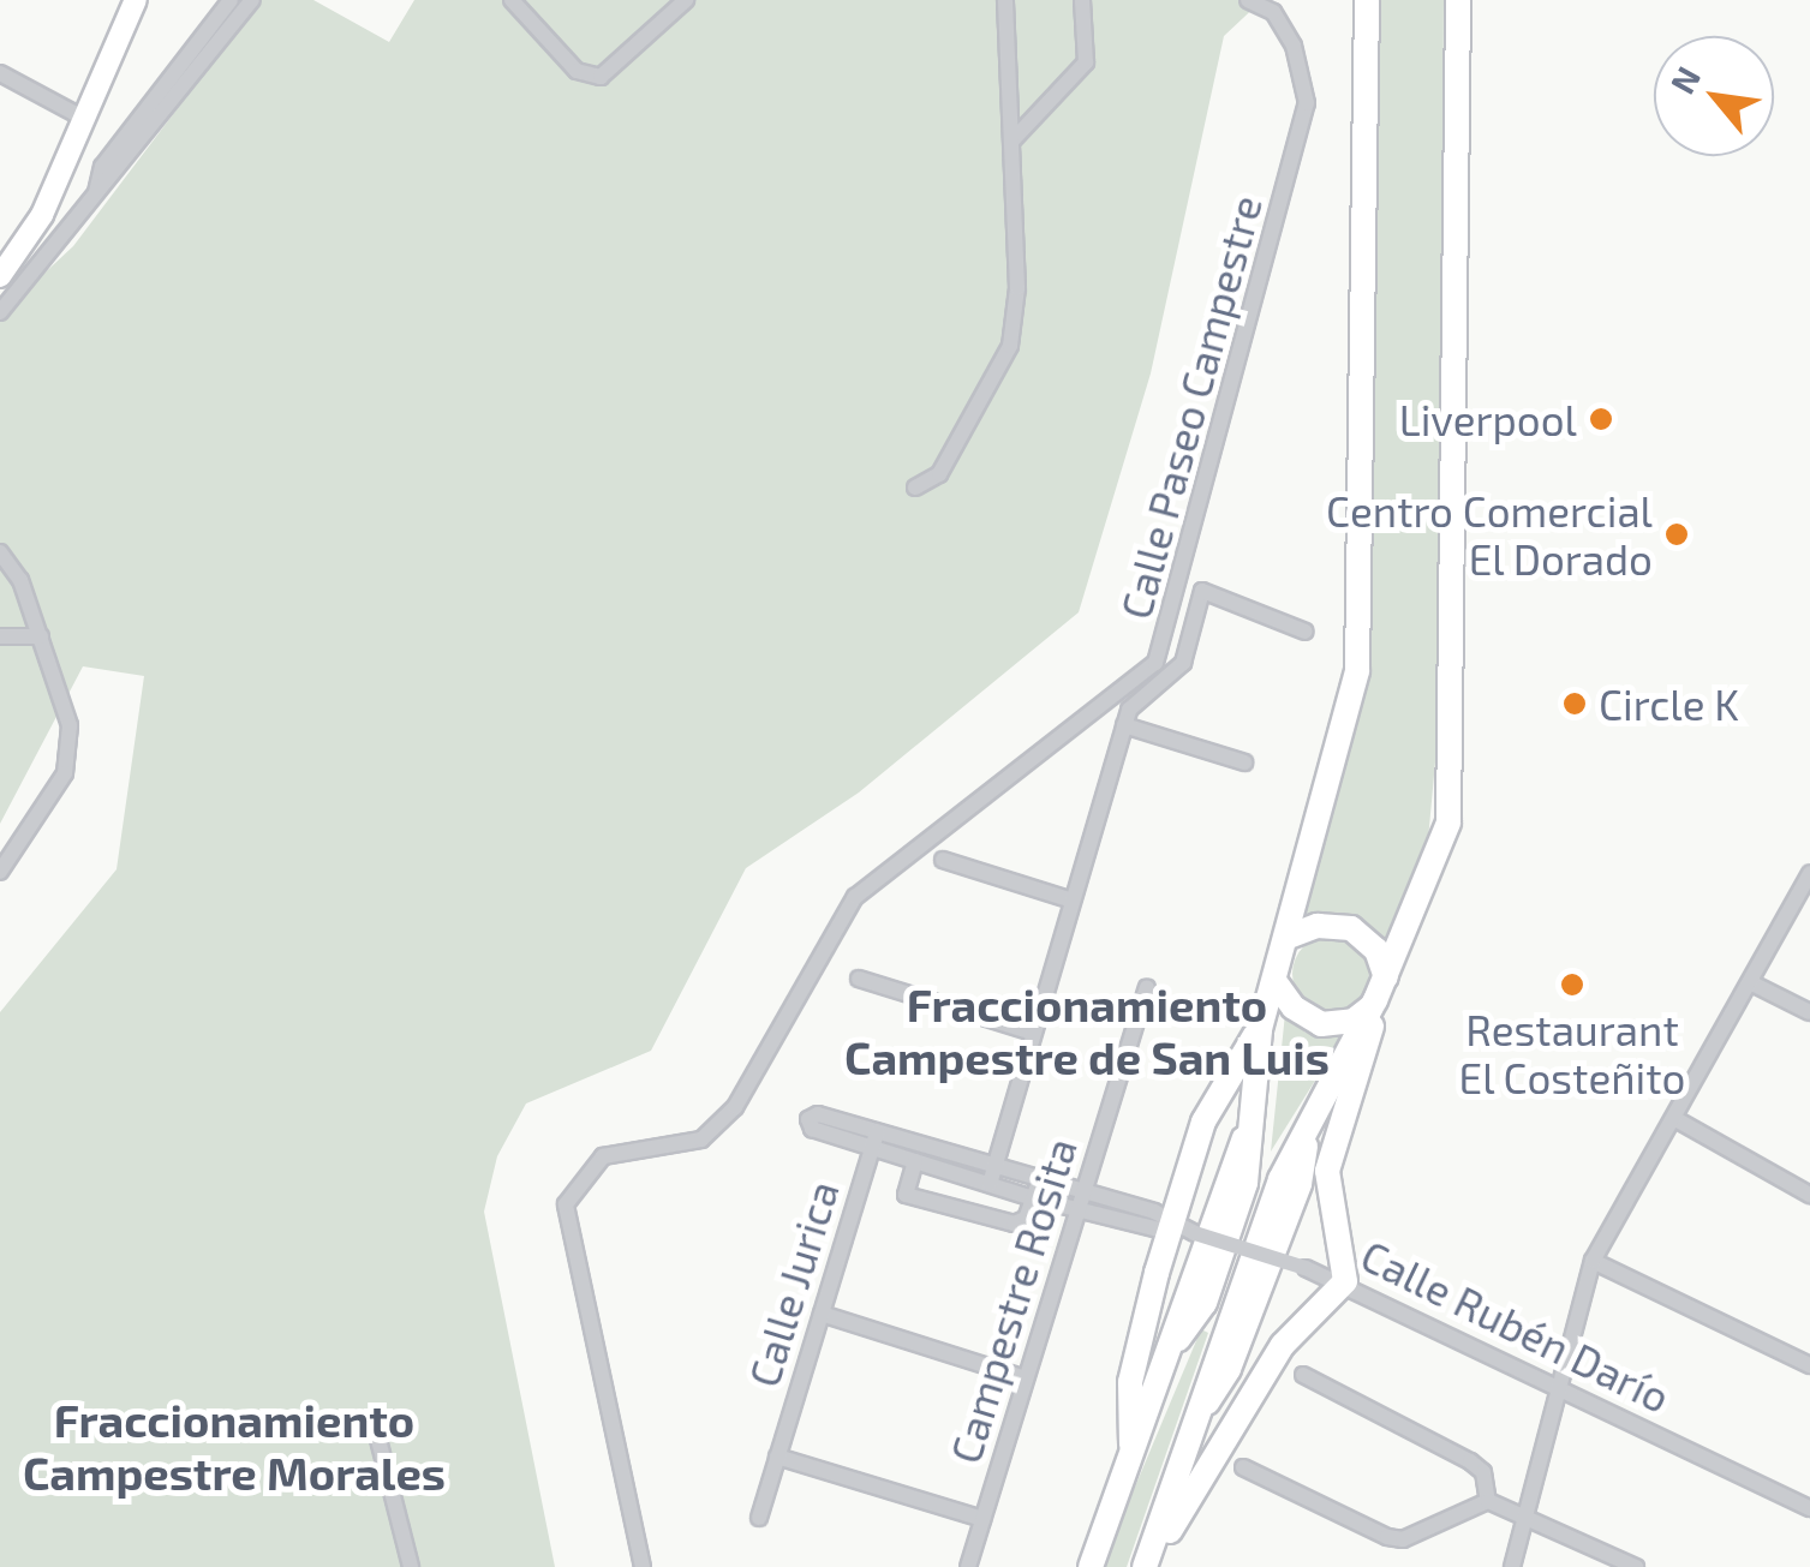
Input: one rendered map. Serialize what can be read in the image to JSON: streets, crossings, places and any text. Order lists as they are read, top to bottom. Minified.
{"streets":{"street":["Calle Paseo Campestre","Calle Jurica","Campestre Rosita","Calle Rubén Darío"]},"districts":["Fraccionamiento Campestre de San Luis","Fraccionamiento Campestre Morales"],"places":["Liverpool","Centro Comercial El Dorado","Circle K","Restaurant El Costeñito"],"north":"top left"}
